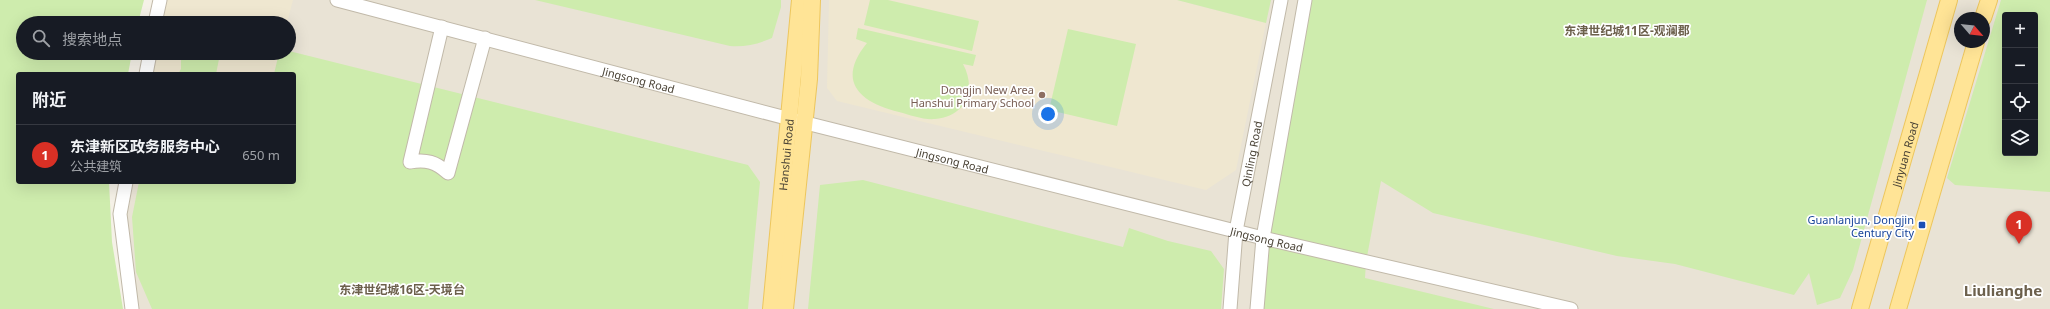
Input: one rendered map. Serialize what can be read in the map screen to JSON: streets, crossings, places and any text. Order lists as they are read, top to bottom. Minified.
{"streets":{"main road":["Jinyuan Road","Hanshui Road"],"street":["Jingsong Road","Qinling Road"]},"crossings":[["Jingsong Road","Qinling Road"],["Jingsong Road","Hanshui Road"]],"districts":["东津世纪城11区-观澜郡","东津世纪城16区-天境台","Liulianghe"],"places":{"other":["Dongjin New Area Hanshui Primary School"],"transit":["Guanlanjun, Dongjin Century City"]},"north":"bottom right","page":{"map_buttons":["+","−"],"search":"搜索地点","heading":"附近","list":[{"mark":"1","name":"东津新区政务服务中心","note":"公共建筑","value":"650 m"}],"pins":"1"}}
